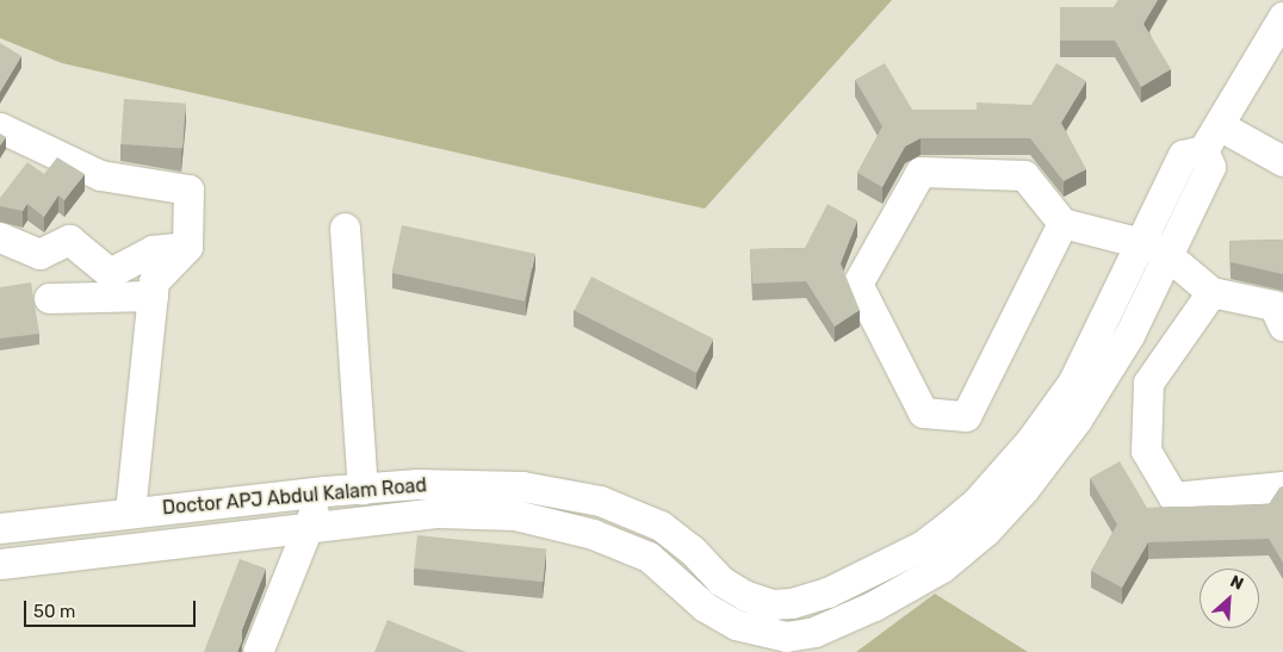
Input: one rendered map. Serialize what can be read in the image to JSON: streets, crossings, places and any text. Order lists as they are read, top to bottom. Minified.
{"streets":{"street":["Doctor APJ Abdul Kalam Road"]},"scale_bar":"50 m","north":"top right"}
